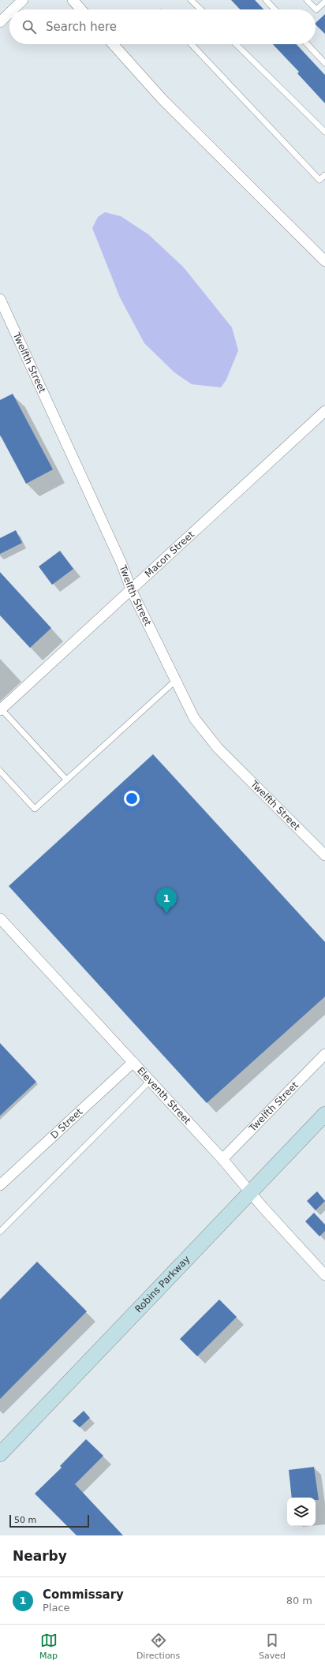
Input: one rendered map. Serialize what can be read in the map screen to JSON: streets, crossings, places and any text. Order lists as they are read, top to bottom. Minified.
{"streets":{"street":["Twelfth Street","Macon Street","Eleventh Street","D Street","Robins Parkway"]},"crossings":[["Twelfth Street","Macon Street"],["Twelfth Street","Eleventh Street"],["Eleventh Street","D Street"],["Eleventh Street","Robins Parkway"]],"scale_bar":"50 m","page":{"search":"Search here","pins":"1","scale":"50 m","heading":"Nearby","list":[{"mark":"1","name":"Commissary","note":"Place","value":"80 m"}],"nav":["Map","Directions","Saved"]}}
